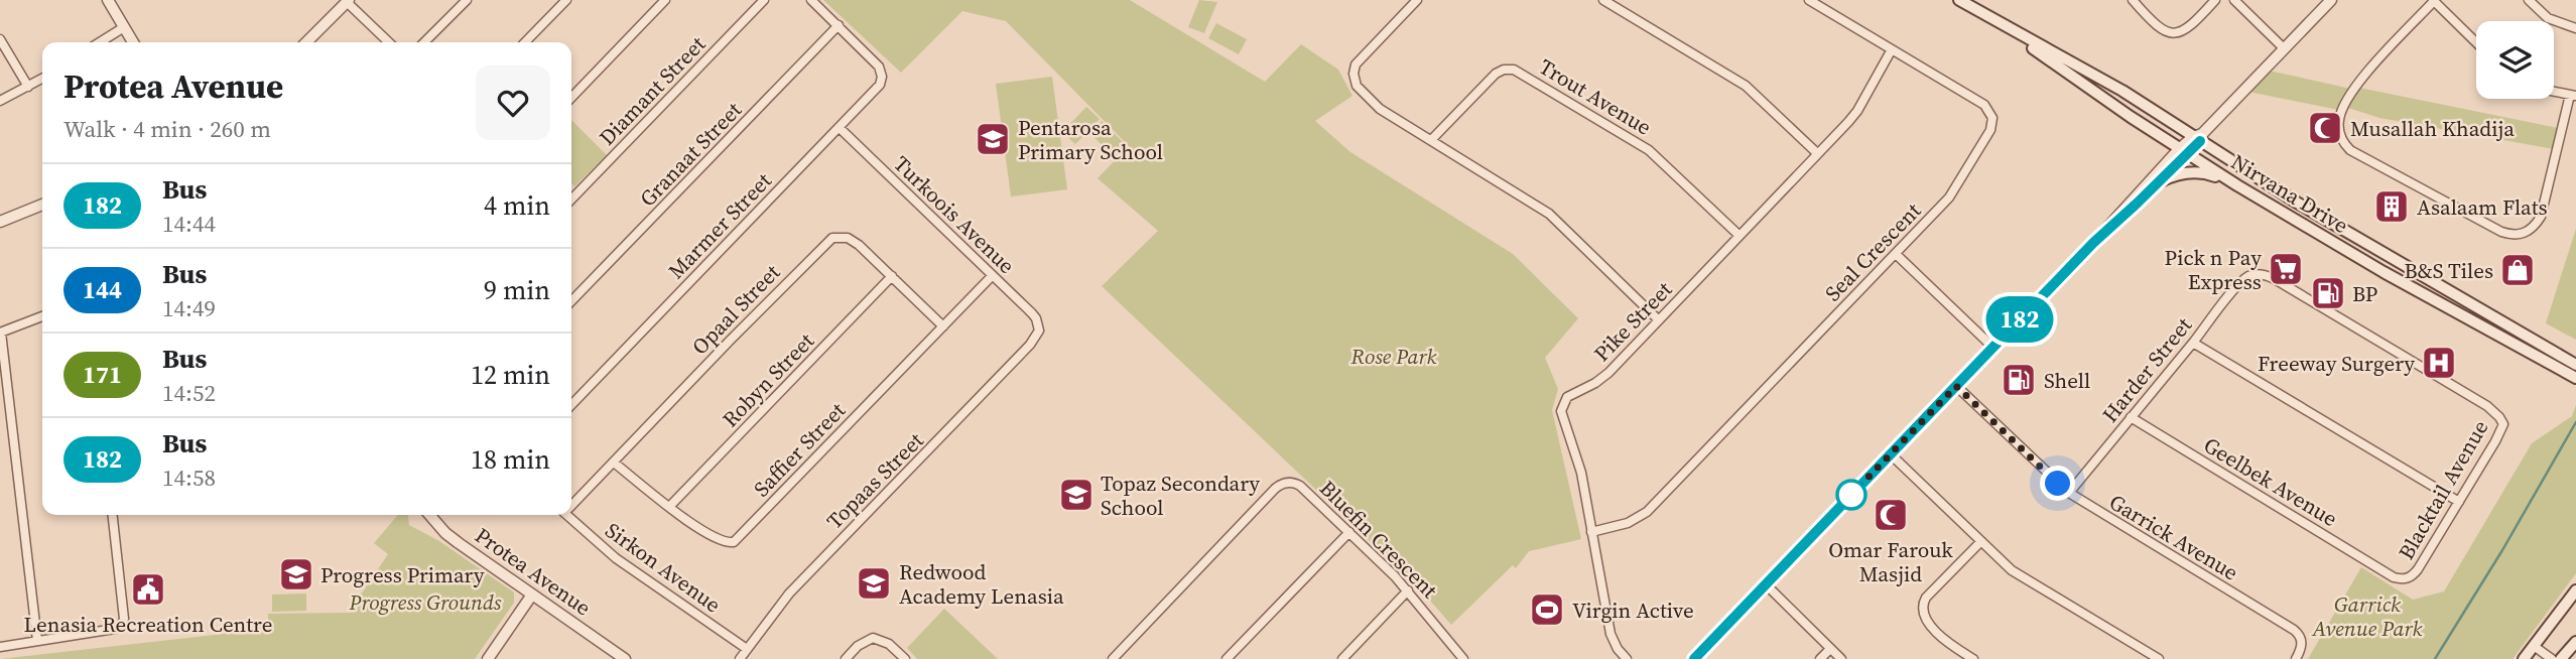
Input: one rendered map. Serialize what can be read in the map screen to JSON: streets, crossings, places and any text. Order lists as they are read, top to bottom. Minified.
{"streets":{"main road":["Nirvana Drive"],"street":["Diamant Street","Trout Avenue","Granaat Street","Turkoois Avenue","Marmer Street","Seal Crescent","Opaal Street","Pike Street","Harder Street","Robyn Street","Saffier Street","Topaas Street","Geelbek Avenue","Blacktail Avenue","Garrick Avenue","Bluefin Crescent","Sirkon Avenue","Protea Avenue"]},"crossings":[["Trout Avenue","Pike Street"],["Granaat Street","Marmer Street"],["Turkoois Avenue","Marmer Street"],["Turkoois Avenue","Saffier Street"],["Turkoois Avenue","Topaas Street"],["Seal Crescent","Pike Street"],["Opaal Street","Robyn Street"],["Opaal Street","Saffier Street"],["Harder Street","Geelbek Avenue"],["Harder Street","Blacktail Avenue"],["Harder Street","Garrick Avenue"],["Robyn Street","Saffier Street"],["Topaas Street","Sirkon Avenue"],["Geelbek Avenue","Blacktail Avenue"]],"parks":["Rose Park","Progress Grounds","Garrick Avenue Park"],"places":{"mosque":["Musallah Khadija","Omar Farouk Masjid"],"school or university":["Pentarosa Primary School","Topaz Secondary School","Progress Primary","Redwood Academy Lenasia"],"building":["Asalaam Flats"],"supermarket":["Pick n Pay Express"],"shop":["B&S Tiles"],"fuel station":["BP","Shell"],"hospital":["Freeway Surgery"],"public building":["Lenasia Recreation Centre"],"sports":["Virgin Active"]},"lines":["bus line 182"],"page":{"on_map":"182","heading":["Protea Avenue","Walk · 4 min · 260 m"],"list":[{"mark":"182","name":"Bus","note":"14:44","value":"4 min"},{"mark":"144","name":"Bus","note":"14:49","value":"9 min"},{"mark":"171","name":"Bus","note":"14:52","value":"12 min"},{"mark":"182","name":"Bus","note":"14:58","value":"18 min"}]}}
